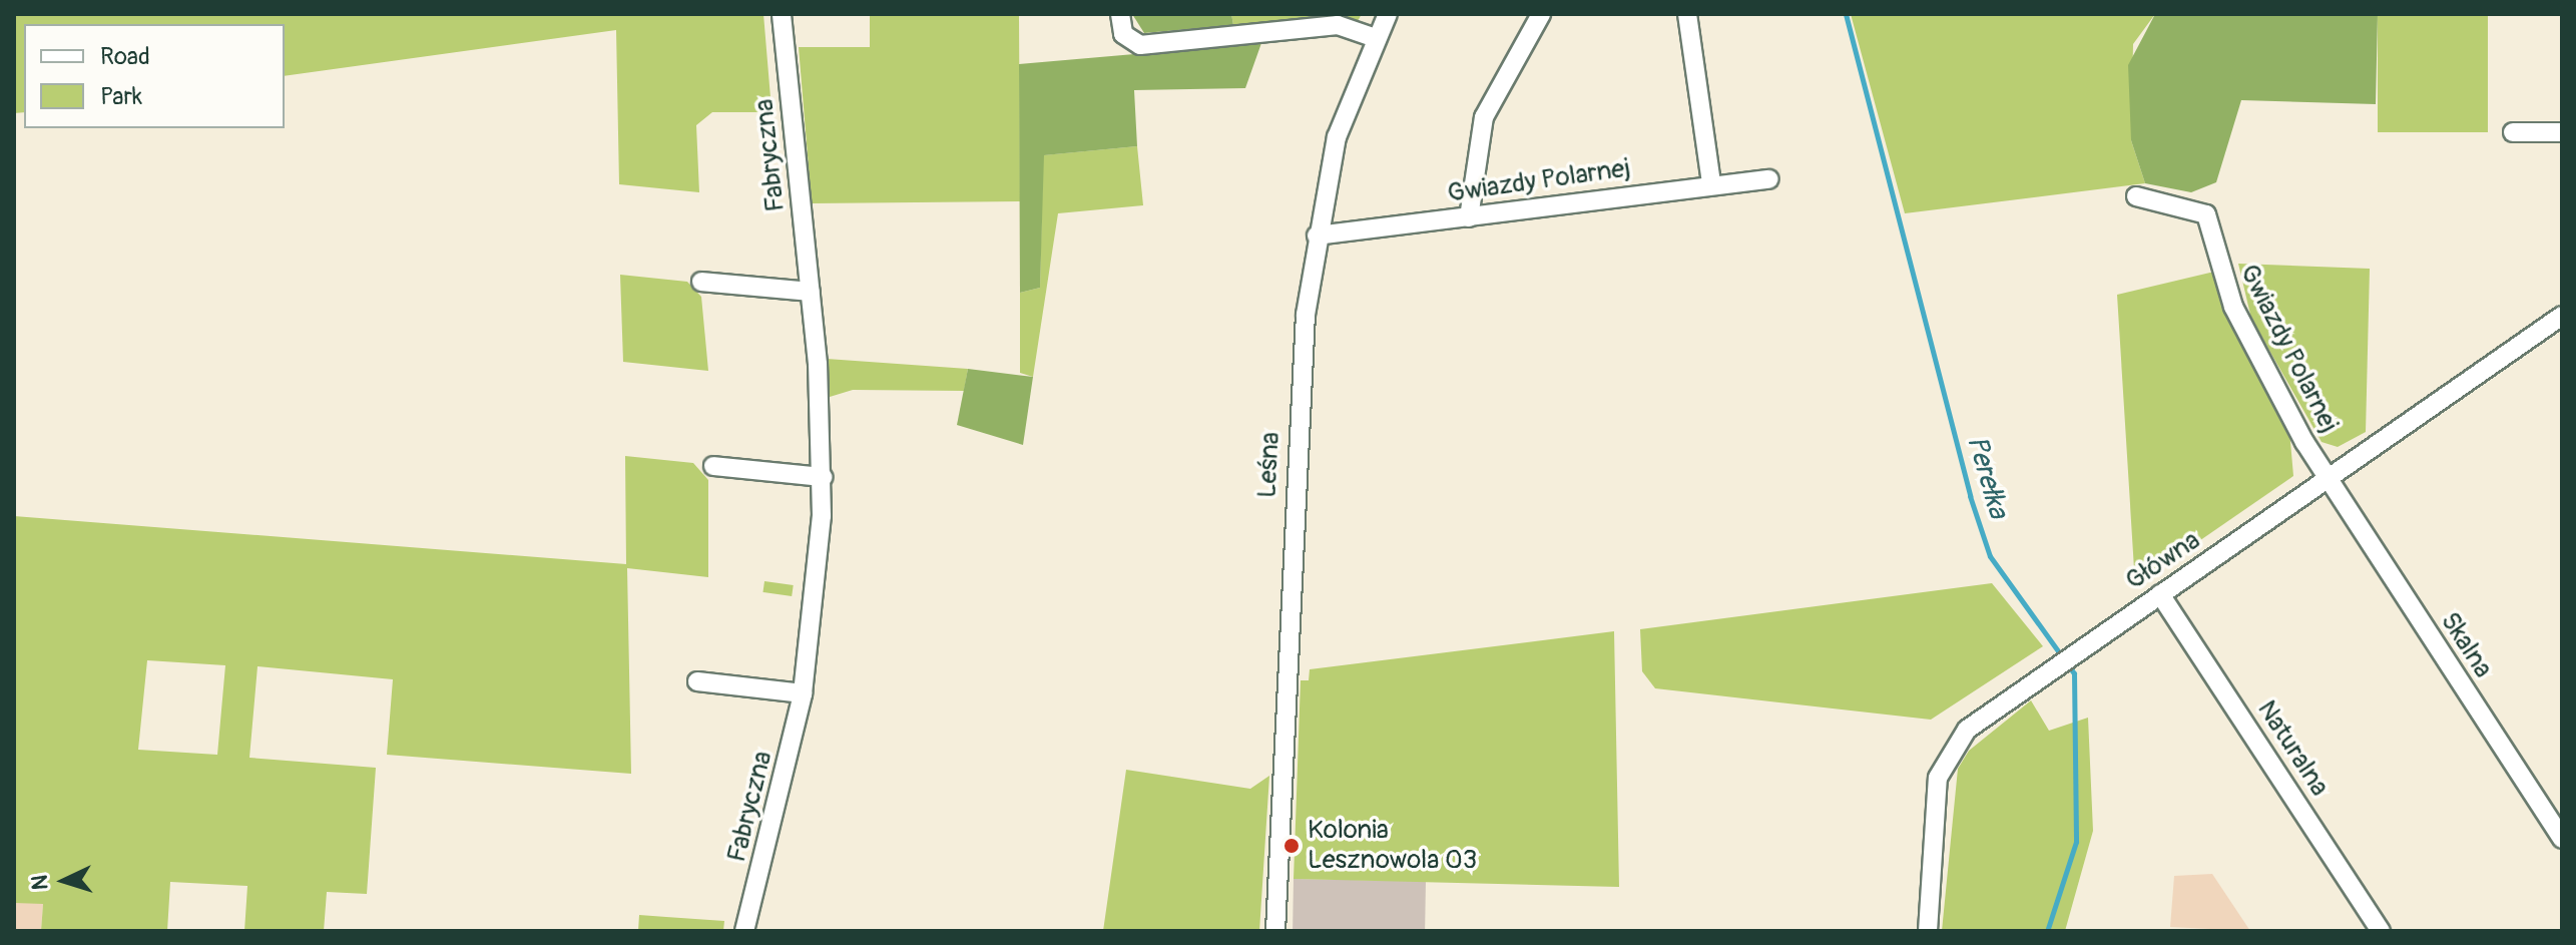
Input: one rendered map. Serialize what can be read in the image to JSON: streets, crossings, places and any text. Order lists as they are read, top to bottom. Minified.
{"streets":{"street":["Fabryczna","Gwiazdy Polarnej","Leśna","Główna","Skalna","Naturalna"]},"crossings":[["Gwiazdy Polarnej","Leśna"],["Gwiazdy Polarnej","Główna"],["Gwiazdy Polarnej","Skalna"],["Główna","Skalna"],["Główna","Naturalna"]],"water":["Perełka"],"places":["Kolonia Lesznowola 03"],"legend":["Road","Park"],"north":"left"}
